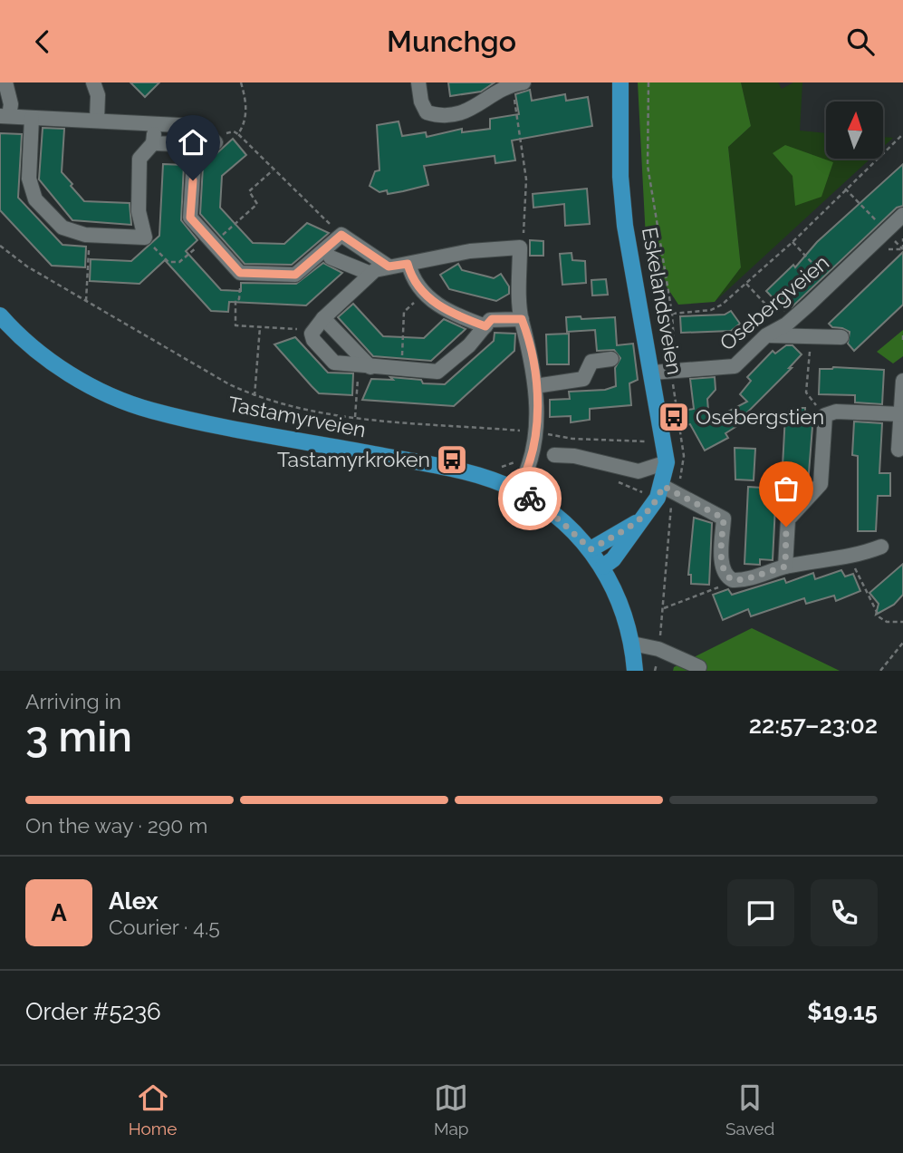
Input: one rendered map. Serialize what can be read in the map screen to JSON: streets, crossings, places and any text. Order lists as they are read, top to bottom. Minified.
{"streets":{"main road":["Eskelandsveien","Tastamyrveien"],"street":["Osebergveien"]},"crossings":[["Eskelandsveien","Osebergveien"],["Eskelandsveien","Tastamyrveien"]],"places":{"bus stop":["Osebergstien","Tastamyrkroken"]},"north":"top","page":{"header":"Munchgo","heading":["3 min","Arriving in","22:57–23:02"],"panel":["Alex","Courier · 4.5","Order #5236","$19.15"],"bar":"On the way · 290 m","round":"A","tabs":["Home","Map","Saved"]}}
